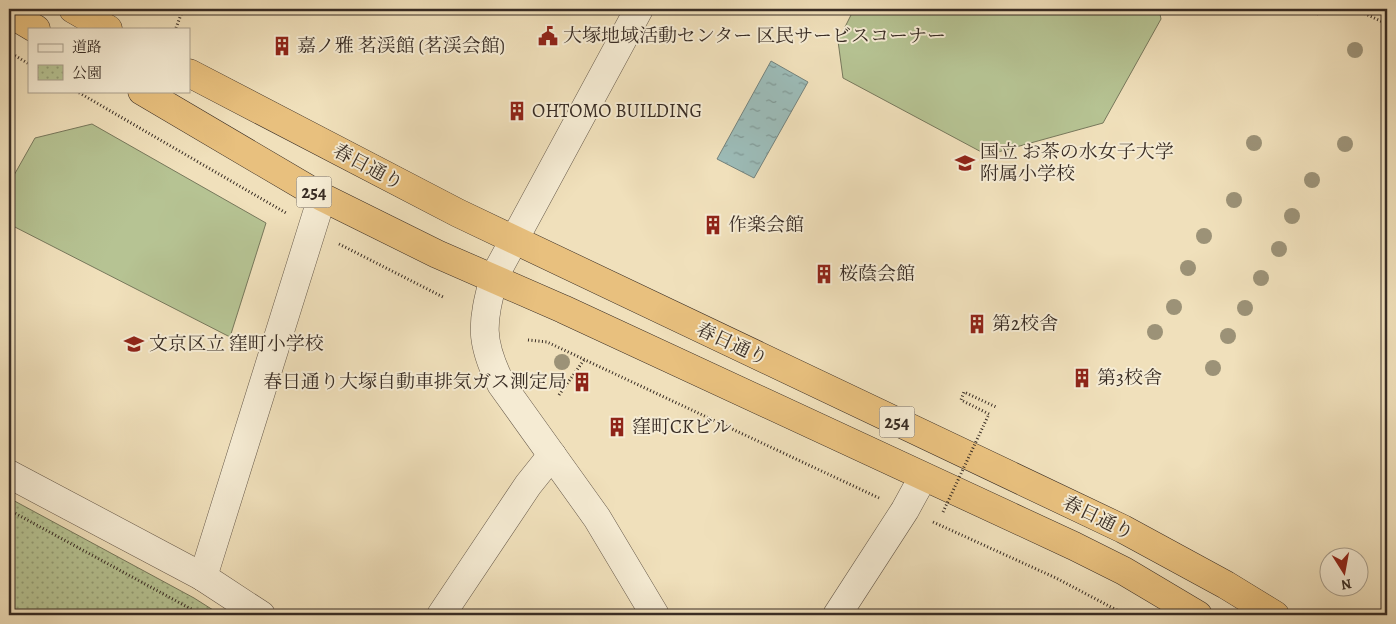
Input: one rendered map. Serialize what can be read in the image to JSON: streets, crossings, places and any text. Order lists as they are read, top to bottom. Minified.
{"streets":{"highway":["春日通り","254"]},"places":{"public building":["大塚地域活動センター 区民サービスコーナー"],"building":["嘉ノ雅 茗渓館 (茗渓会館)","OHTOMO BUILDING","作楽会館","桜蔭会館","第2校舎","第3校舎","春日通り大塚自動車排気ガス測定局","窪町CKビル"],"school or university":["国立 お茶の水女子大学 附属小学校","文京区立 窪町小学校"]},"legend":["道路","公園"],"north":"bottom"}
